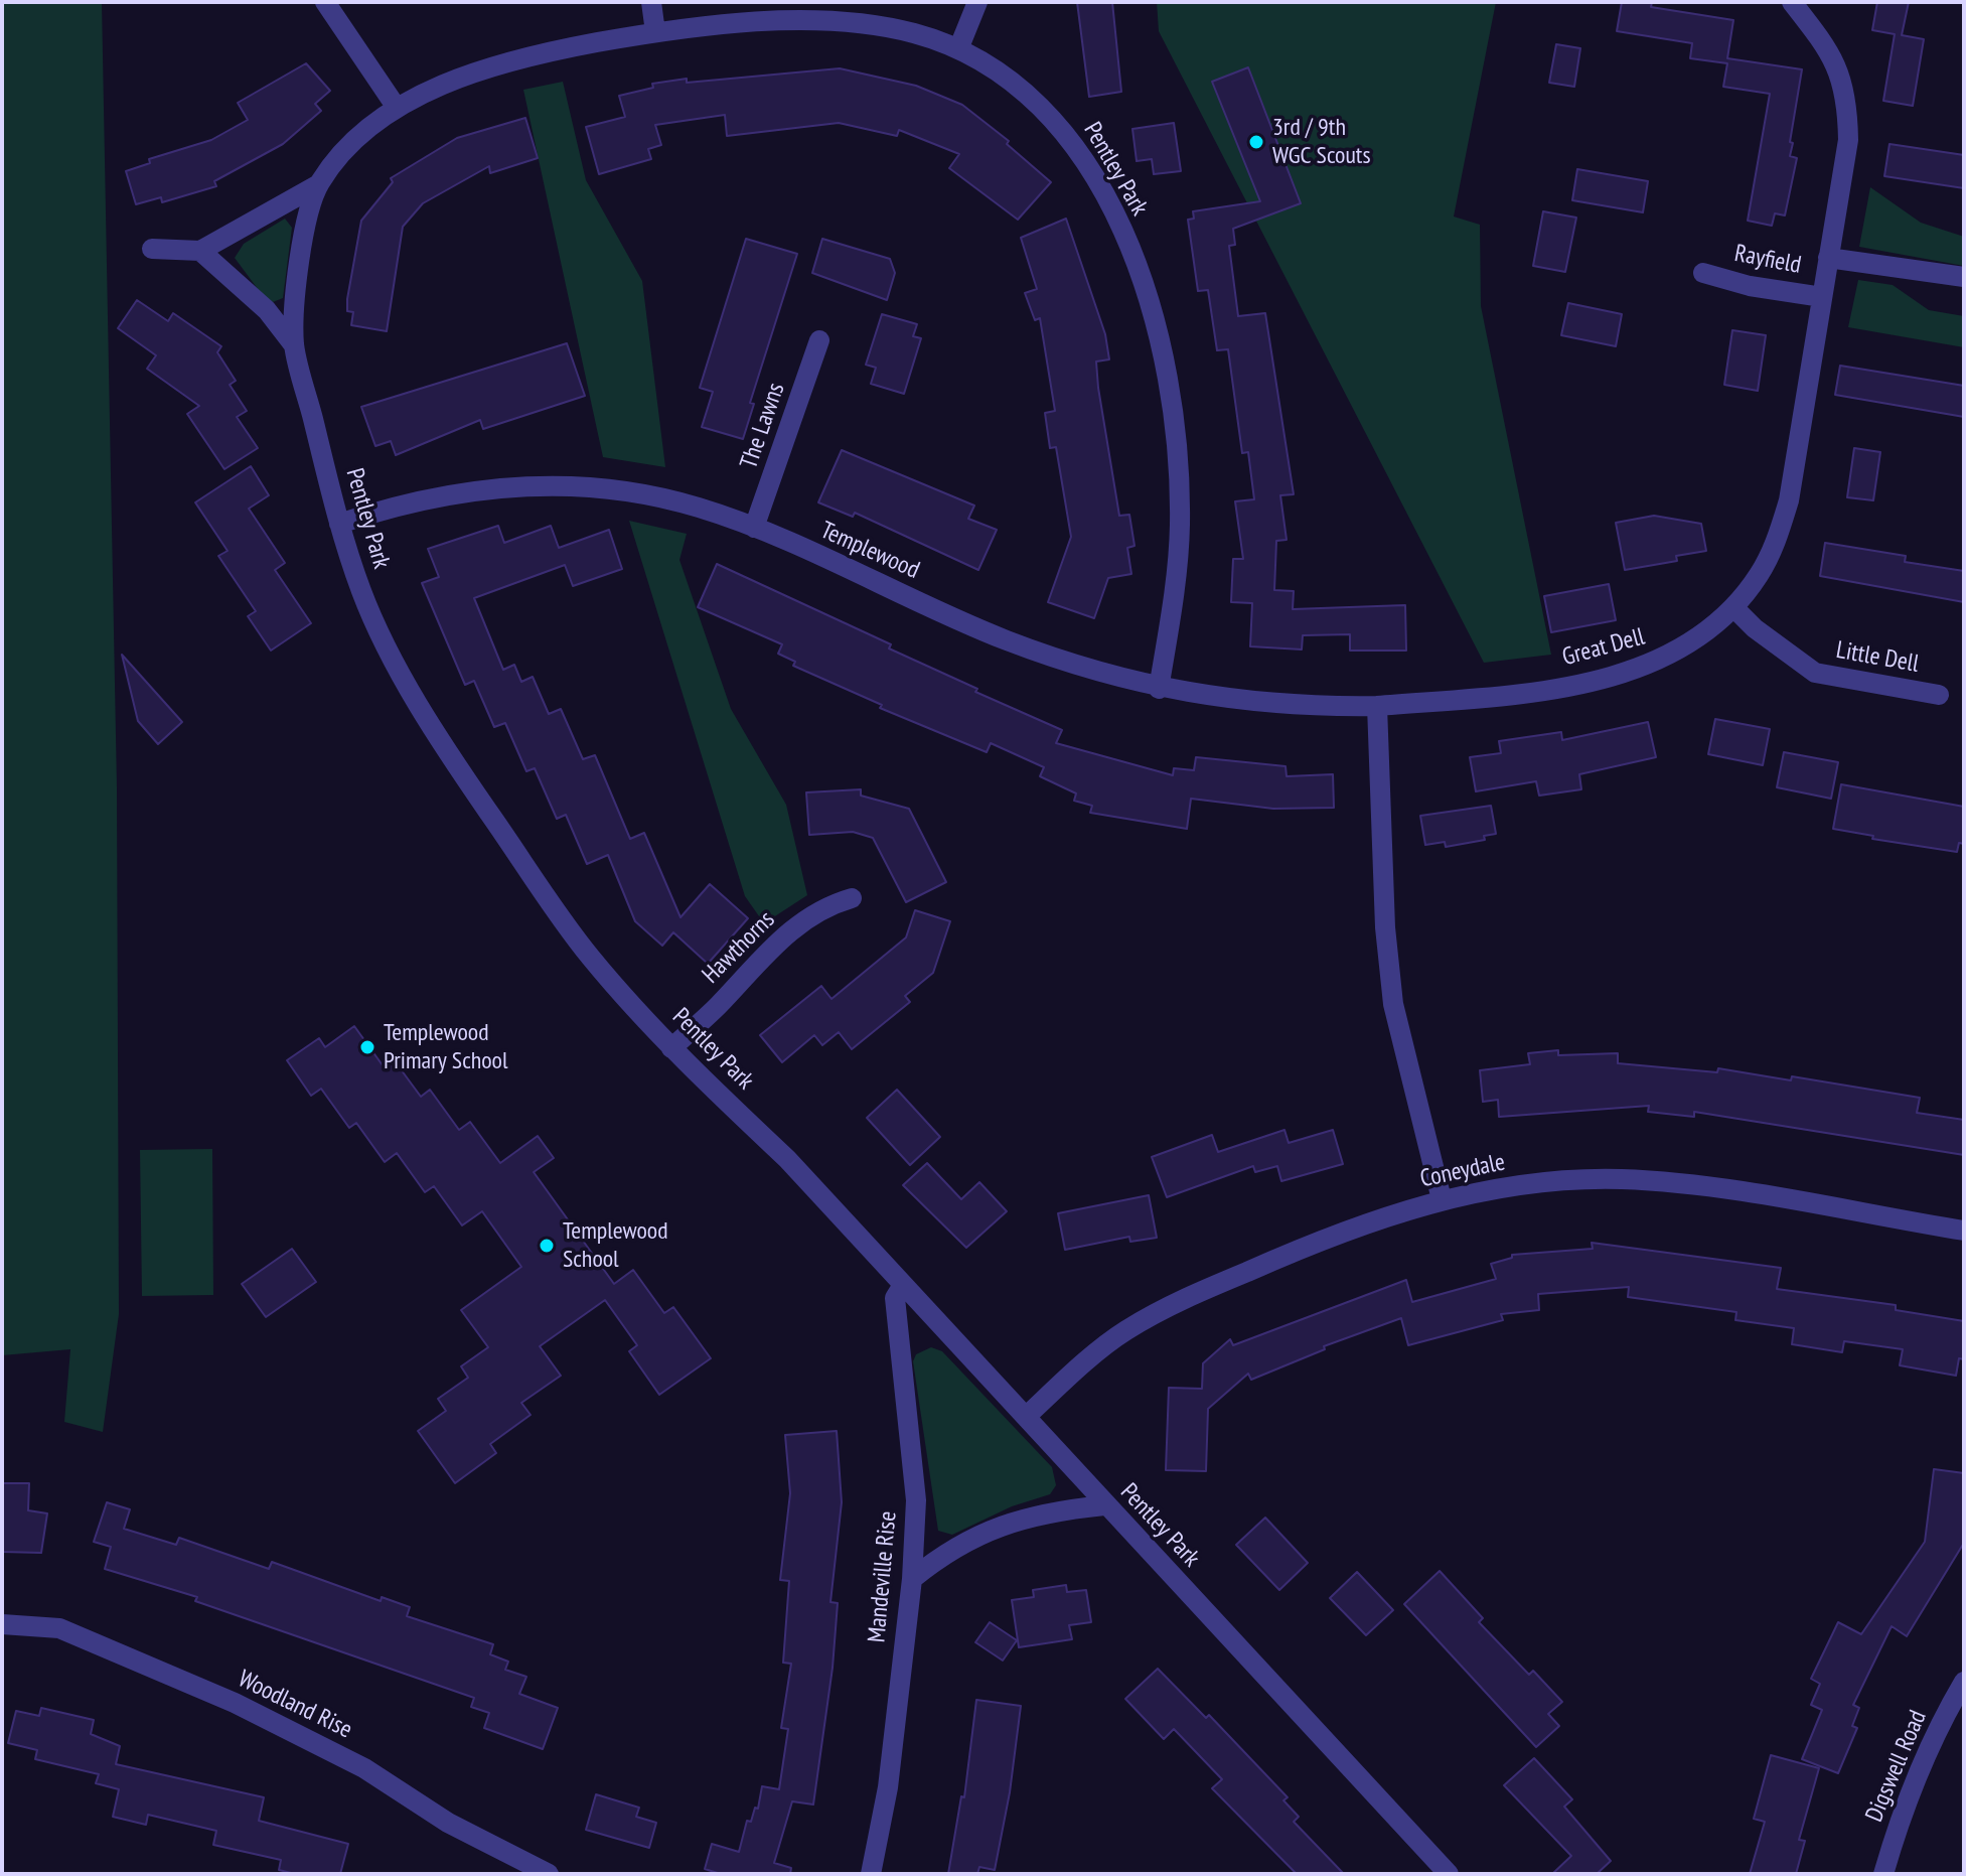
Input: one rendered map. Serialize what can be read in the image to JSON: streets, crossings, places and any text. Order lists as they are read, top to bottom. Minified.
{"streets":{"street":["Pentley Park","Rayfield","The Lawns","Templewood","Great Dell","Little Dell","Hawthorns","Coneydale","Mandeville Rise","Woodland Rise","Digswell Road"]},"crossings":[["Pentley Park","Templewood"],["Pentley Park","Hawthorns"],["Pentley Park","Coneydale"],["Pentley Park","Mandeville Rise"],["Rayfield","Great Dell"],["The Lawns","Templewood"],["Templewood","Great Dell"],["Great Dell","Little Dell"]],"places":["3rd / 9th WGC Scouts","Templewood Primary School","Templewood School"]}
